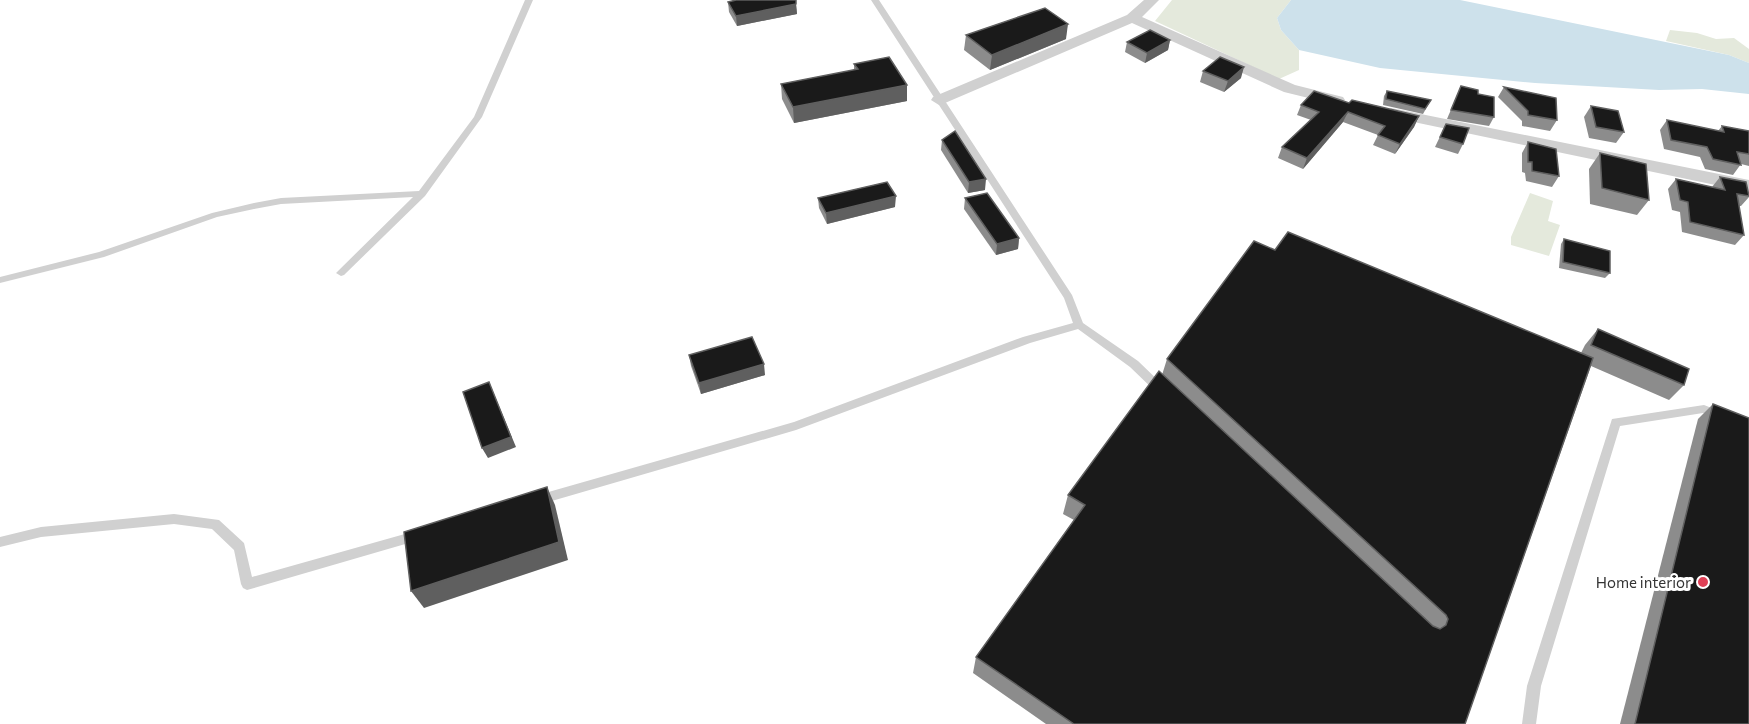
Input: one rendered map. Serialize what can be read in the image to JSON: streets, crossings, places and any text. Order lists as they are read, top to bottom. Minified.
{"places":["Home interior"]}
